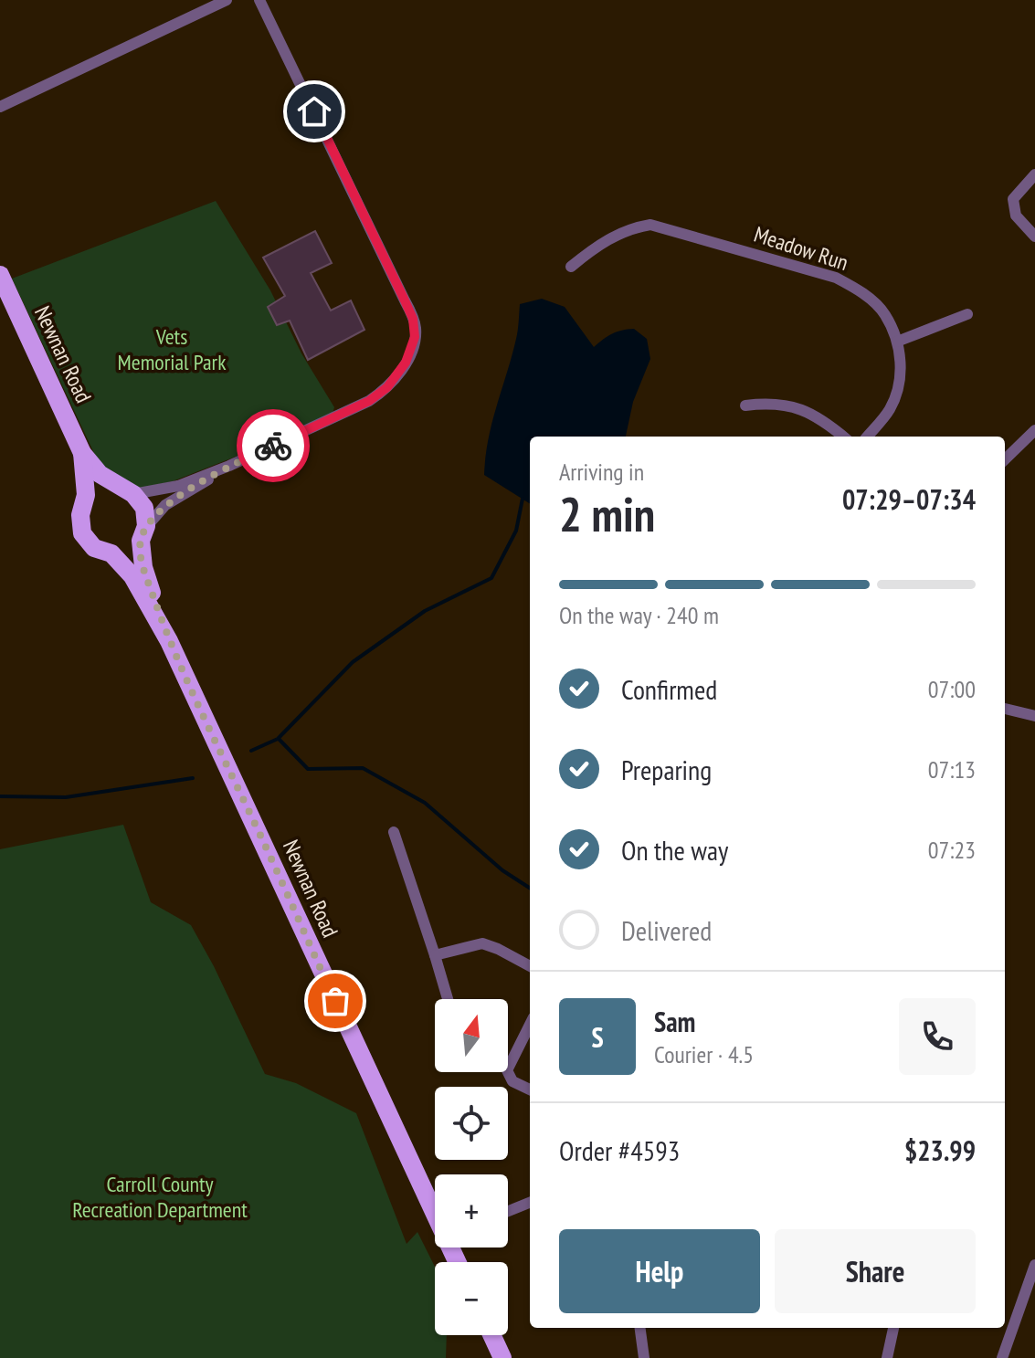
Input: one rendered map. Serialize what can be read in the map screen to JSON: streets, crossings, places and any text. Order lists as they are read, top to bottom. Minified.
{"streets":{"main road":["Newnan Road"],"street":["Meadow Run"]},"parks":["Vets Memorial Park","Carroll County Recreation Department"],"north":"top","page":{"heading":["2 min","Arriving in","07:29–07:34"],"panel":["Sam","Courier · 4.5","Order #4593","$23.99"],"bar":"On the way · 240 m","list":[["Confirmed","07:00"],["Preparing","07:13"],["On the way","07:23"],"Delivered"],"round":"S","map_buttons":["+","−"],"buttons":["Help","Share"]}}
